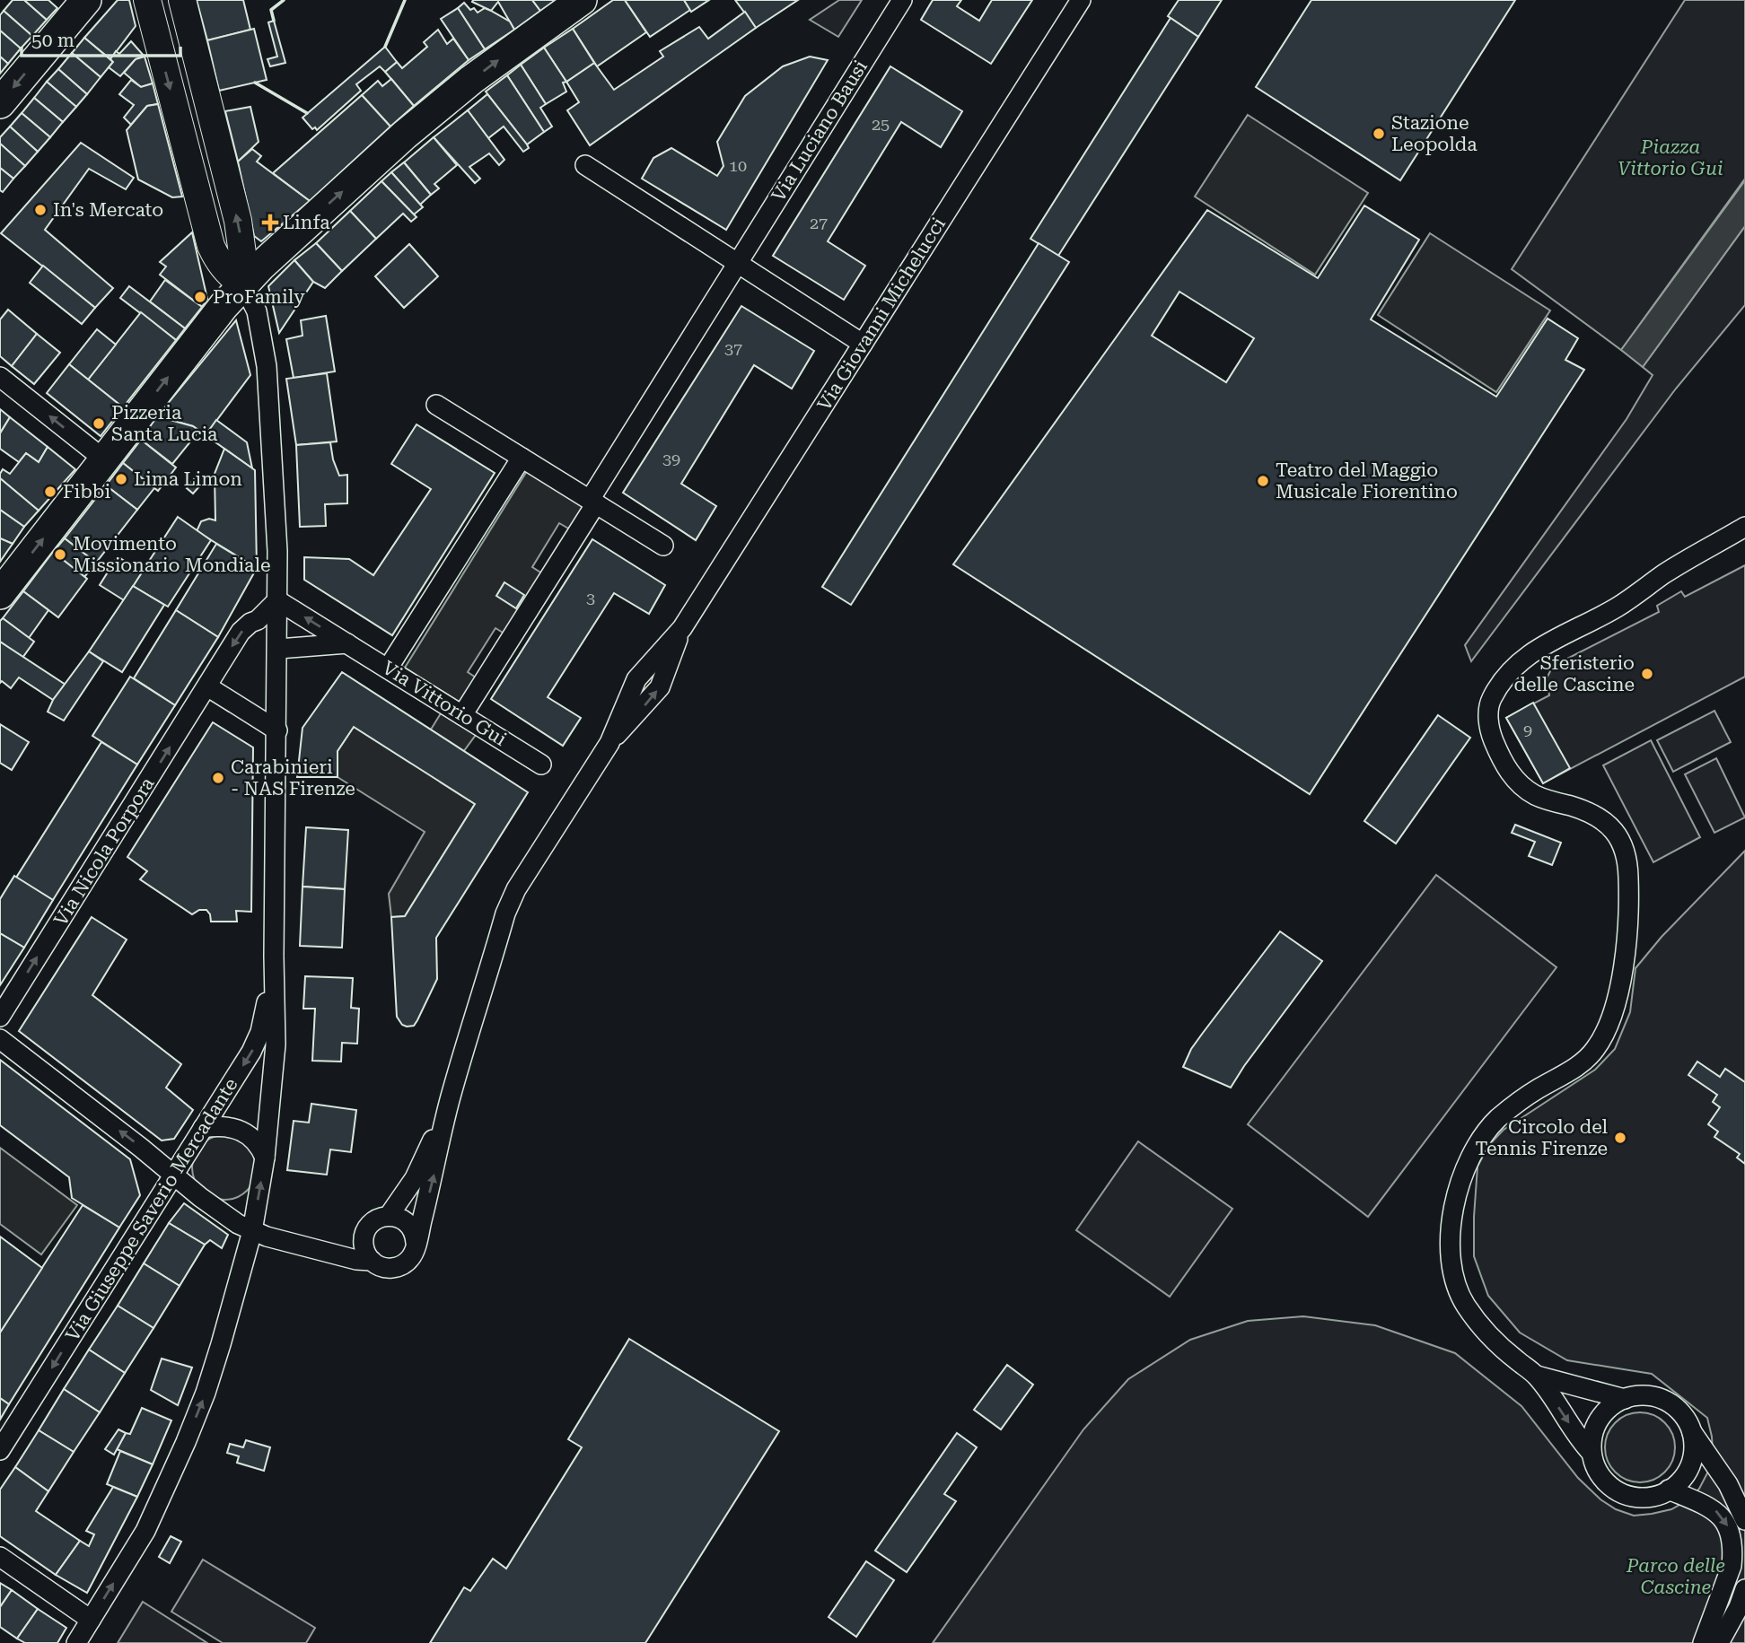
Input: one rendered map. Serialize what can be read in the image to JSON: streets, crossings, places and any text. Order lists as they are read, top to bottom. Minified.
{"streets":{"street":["Via Luciano Bausi","Via Giovanni Michelucci","Via Vittorio Gui","Via Nicola Porpora","Via Giuseppe Saverio Mercadante"]},"crossings":[["Via Luciano Bausi","Via Vittorio Gui"],["Via Vittorio Gui","Via Nicola Porpora"]],"parks":["Piazza Vittorio Gui","Parco delle Cascine"],"places":{"other":["Stazione Leopolda","In's Mercato","ProFamily","Pizzeria Santa Lucia","Lima Limon","Teatro del Maggio Musicale Fiorentino","Fibbi","Movimento Missionario Mondiale","Sferisterio delle Cascine","Carabinieri - NAS Firenze","Circolo del Tennis Firenze"],"health":["Linfa"]},"house_numbers":["25","10","27","37","39","3","9"],"scale_bar":"50 m"}
